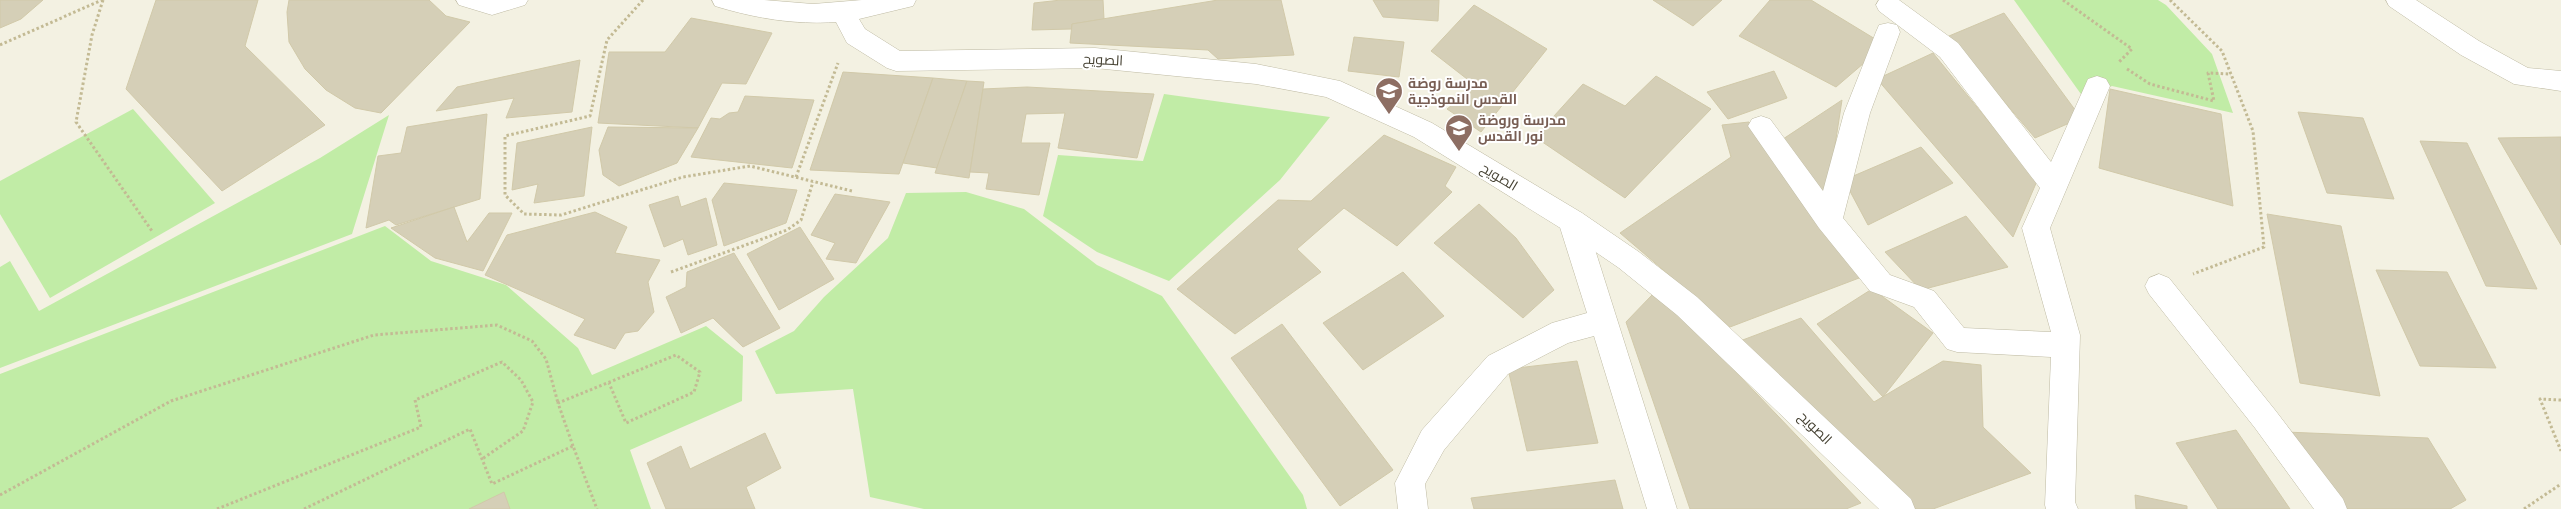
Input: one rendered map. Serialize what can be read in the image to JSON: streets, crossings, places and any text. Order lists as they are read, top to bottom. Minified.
{"streets":{"street":["الصويح"]},"places":{"school or university":["مدرسة روضة القدس النموذجية","مدرسة وروضة نور القدس"]}}
